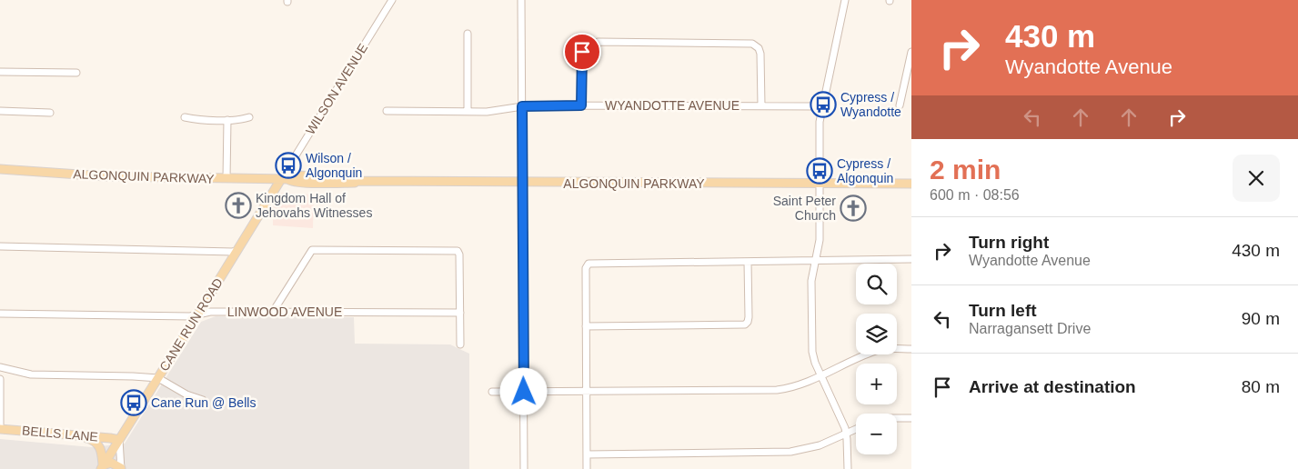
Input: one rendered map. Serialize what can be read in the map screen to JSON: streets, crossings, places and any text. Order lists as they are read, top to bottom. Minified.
{"streets":{"main road":["ALGONQUIN PARKWAY","CANE RUN ROAD","BELLS LANE"],"street":["WILSON AVENUE","WYANDOTTE AVENUE","LINWOOD AVENUE"]},"crossings":[["WILSON AVENUE","ALGONQUIN PARKWAY"],["WILSON AVENUE","CANE RUN ROAD"],["ALGONQUIN PARKWAY","CANE RUN ROAD"],["LINWOOD AVENUE","CANE RUN ROAD"],["CANE RUN ROAD","BELLS LANE"]],"places":{"bus stop":["Cypress / Wyandotte","Wilson / Algonquin","Cypress / Algonquin","Cane Run @ Bells"],"church":["Kingdom Hall of Jehovahs Witnesses","Saint Peter Church"]},"page":{"turn":["430 m","Wyandotte Avenue"],"heading":["2 min","600 m · 08:56"],"list":[{"name":"Turn right","note":"Wyandotte Avenue","value":"430 m"},{"name":"Turn left","note":"Narragansett Drive","value":"90 m"},{"name":"Arrive at destination","value":"80 m"}],"map_buttons":["+","−"]}}
